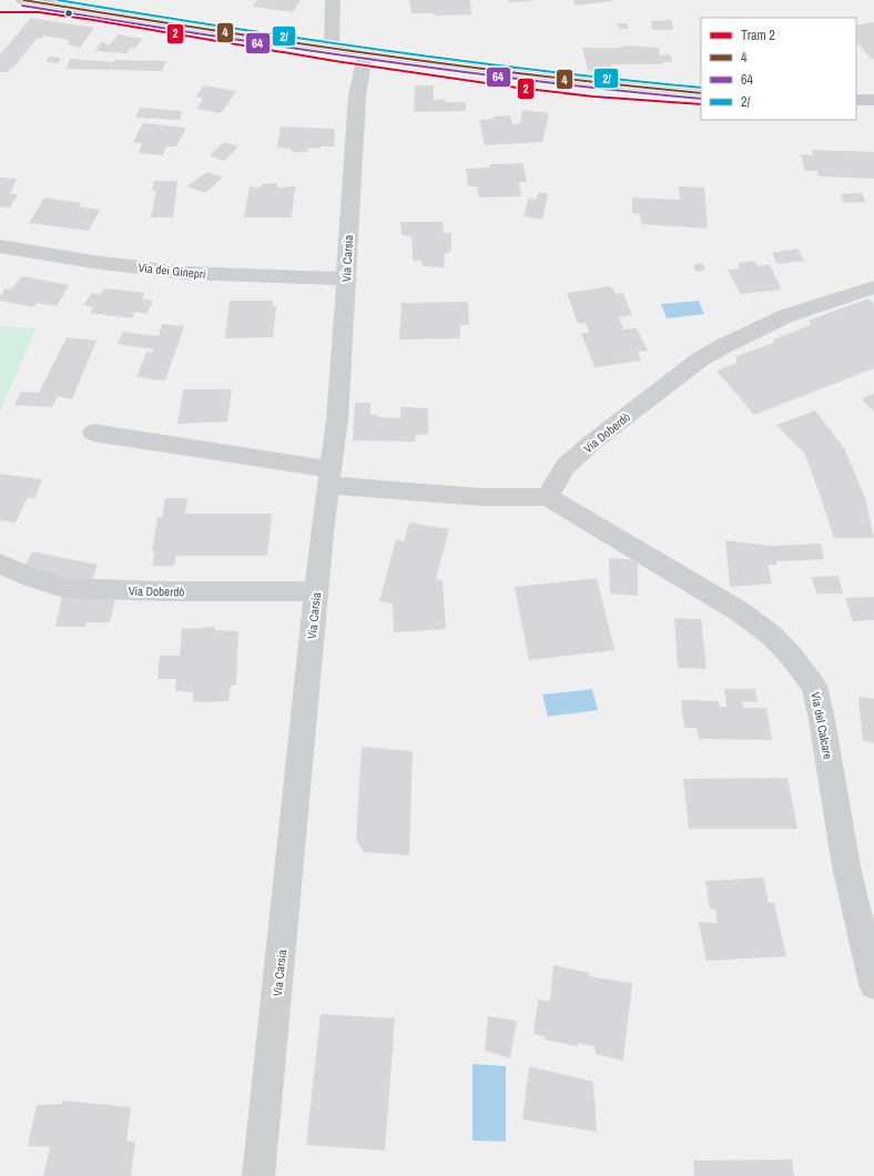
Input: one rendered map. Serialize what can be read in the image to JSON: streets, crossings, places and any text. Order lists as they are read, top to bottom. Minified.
{"streets":{"street":["Via Carsia","Via dei Ginepri","Via Doberdò","Via del Calcare"]},"crossings":[["Via Carsia","Via dei Ginepri"],["Via Carsia","Via Doberdò"],["Via Doberdò","Via del Calcare"]],"lines":["transit line 4","transit line 2/","transit line 64","tram line 2"],"legend":["Tram 2","4","64","2/"]}
